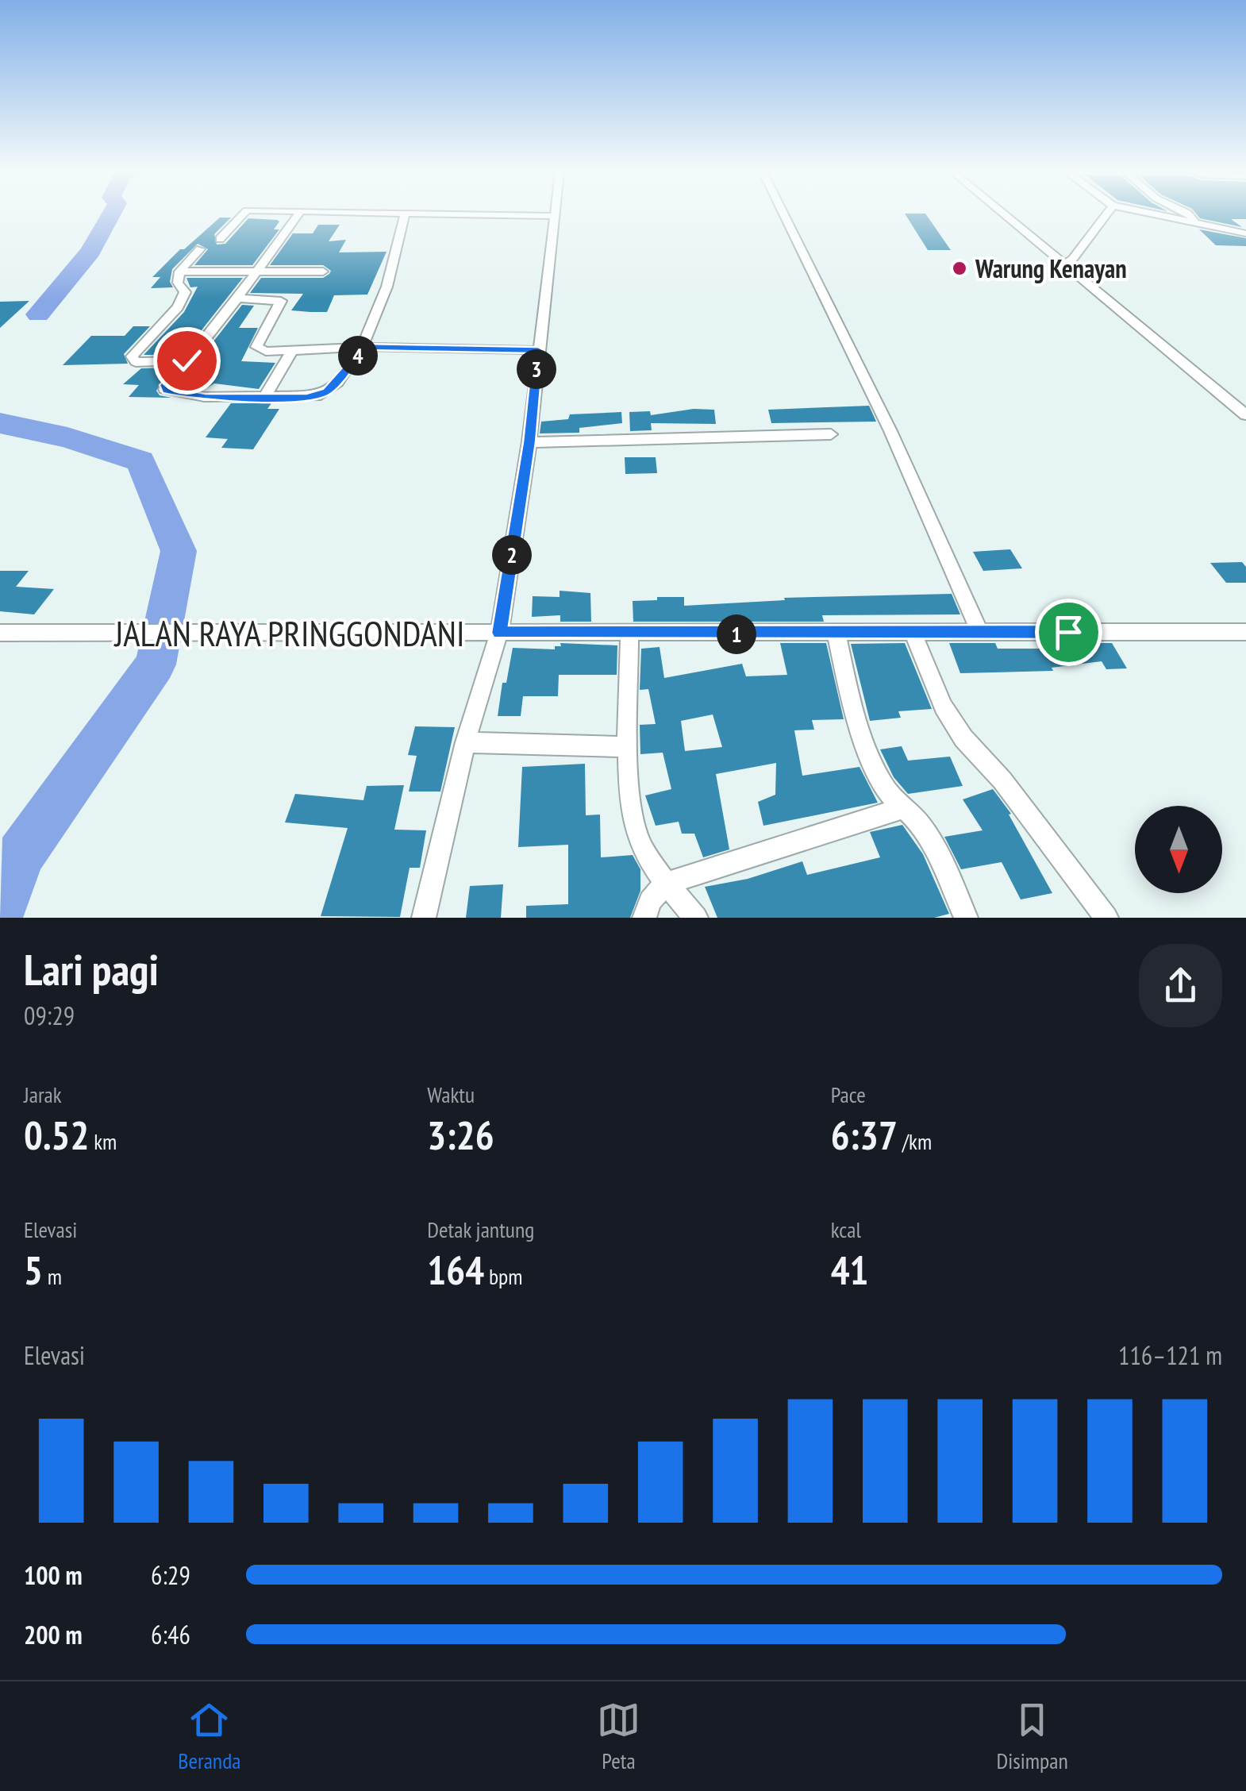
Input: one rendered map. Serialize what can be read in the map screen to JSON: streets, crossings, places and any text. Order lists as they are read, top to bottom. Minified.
{"streets":{"street":["JALAN RAYA PRINGGONDANI"]},"places":["Warung Kenayan"],"north":"bottom","page":{"pins":["4","3","2","1"],"heading":["Lari pagi","09:29"],"stats":[["Jarak","0.52 km"],["Waktu","3:26"],["Pace","6:37 /km"],["Elevasi","5 m"],["Detak jantung","164 bpm"],["kcal","41"]],"chart":["Elevasi","116–121 m"],"list":[{"name":"100 m","note":"6:29"},{"name":"200 m","note":"6:46"}],"tabs":["Beranda","Peta","Disimpan"]}}
